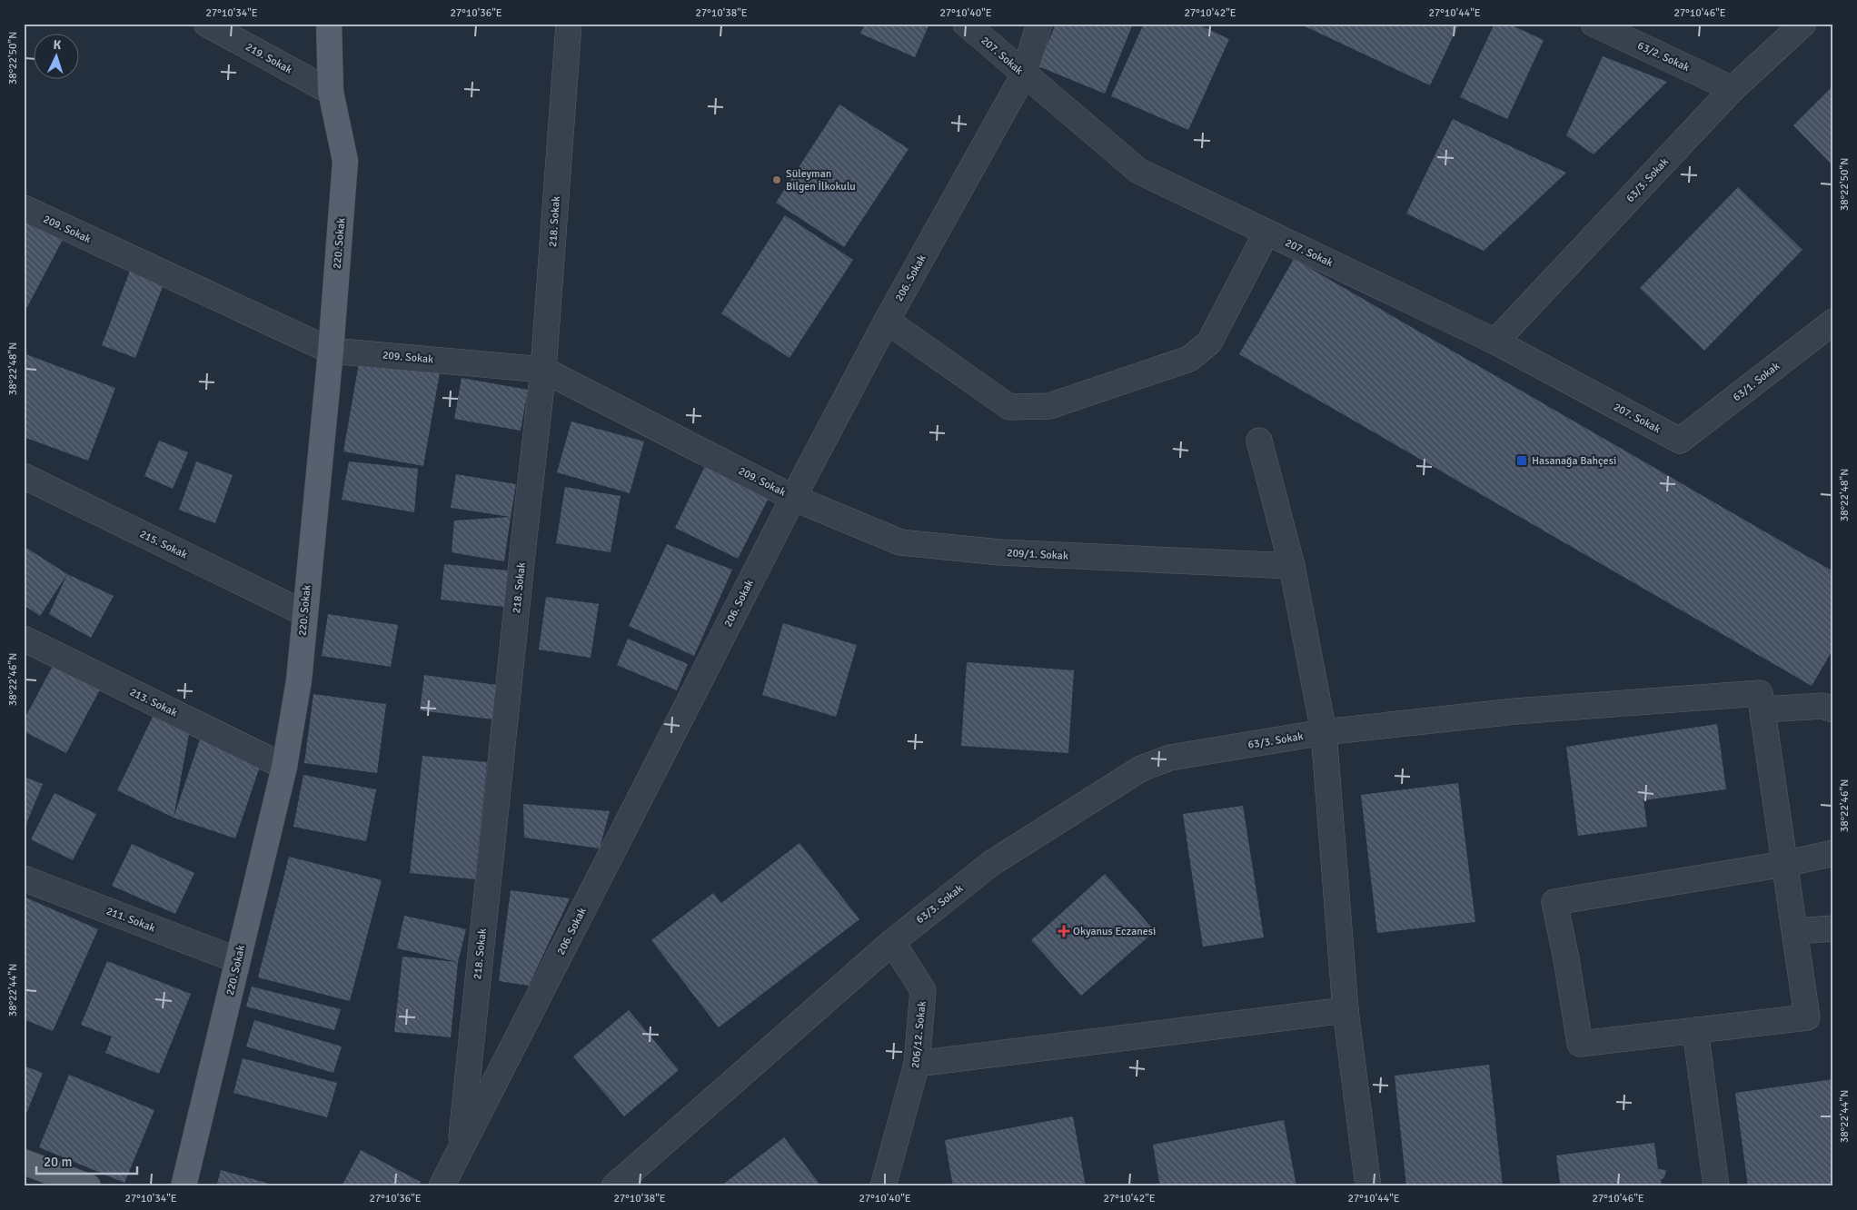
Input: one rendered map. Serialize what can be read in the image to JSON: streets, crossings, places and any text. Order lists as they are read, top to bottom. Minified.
{"streets":{"main road":["220. Sokak"],"street":["207. Sokak","63/2. Sokak","219. Sokak","63/3. Sokak","218. Sokak","209. Sokak","206. Sokak","63/1. Sokak","215. Sokak","209/1. Sokak","213. Sokak","211. Sokak","206/12. Sokak"]},"crossings":[["207. Sokak","63/3. Sokak"],["207. Sokak","206. Sokak"],["207. Sokak","63/1. Sokak"],["63/2. Sokak","63/3. Sokak"],["219. Sokak","220. Sokak"],["63/3. Sokak","206/12. Sokak"],["218. Sokak","209. Sokak"],["218. Sokak","206. Sokak"],["209. Sokak","220. Sokak"],["209. Sokak","206. Sokak"],["209. Sokak","209/1. Sokak"],["220. Sokak","215. Sokak"],["220. Sokak","213. Sokak"],["220. Sokak","211. Sokak"],["206. Sokak","209/1. Sokak"]],"places":{"other":["Süleyman Bilgen İlkokulu"],"transit":["Hasanağa Bahçesi"],"health":["Okyanus Eczanesi"]},"scale_bar":"20 m","north":"top","coordinates":["27°10'34\"E","27°10'36\"E","27°10'38\"E","27°10'40\"E","27°10'42\"E","27°10'44\"E","27°10'46\"E","38°22'50\"N","38°22'48\"N","38°22'46\"N","38°22'44\"N"]}
